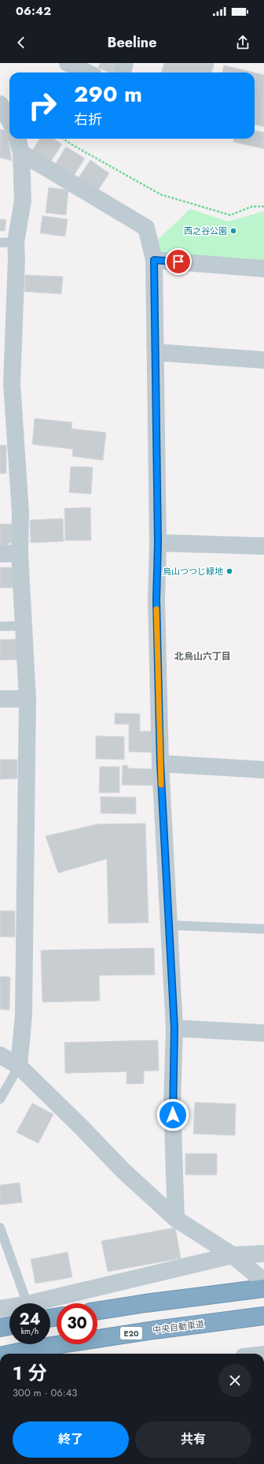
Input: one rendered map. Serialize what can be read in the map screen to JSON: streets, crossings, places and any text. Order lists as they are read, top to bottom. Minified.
{"streets":{"highway":["中央自動車道","E20"]},"districts":["北烏山六丁目"],"places":["西之谷公園","烏山つつじ緑地"],"page":{"status":"06:42","header":"Beeline","turn":["290 m","右折"],"speed":"24 km/h","limit":"30","heading":["1 分","300 m · 06:43"],"buttons":["終了","共有"]}}
